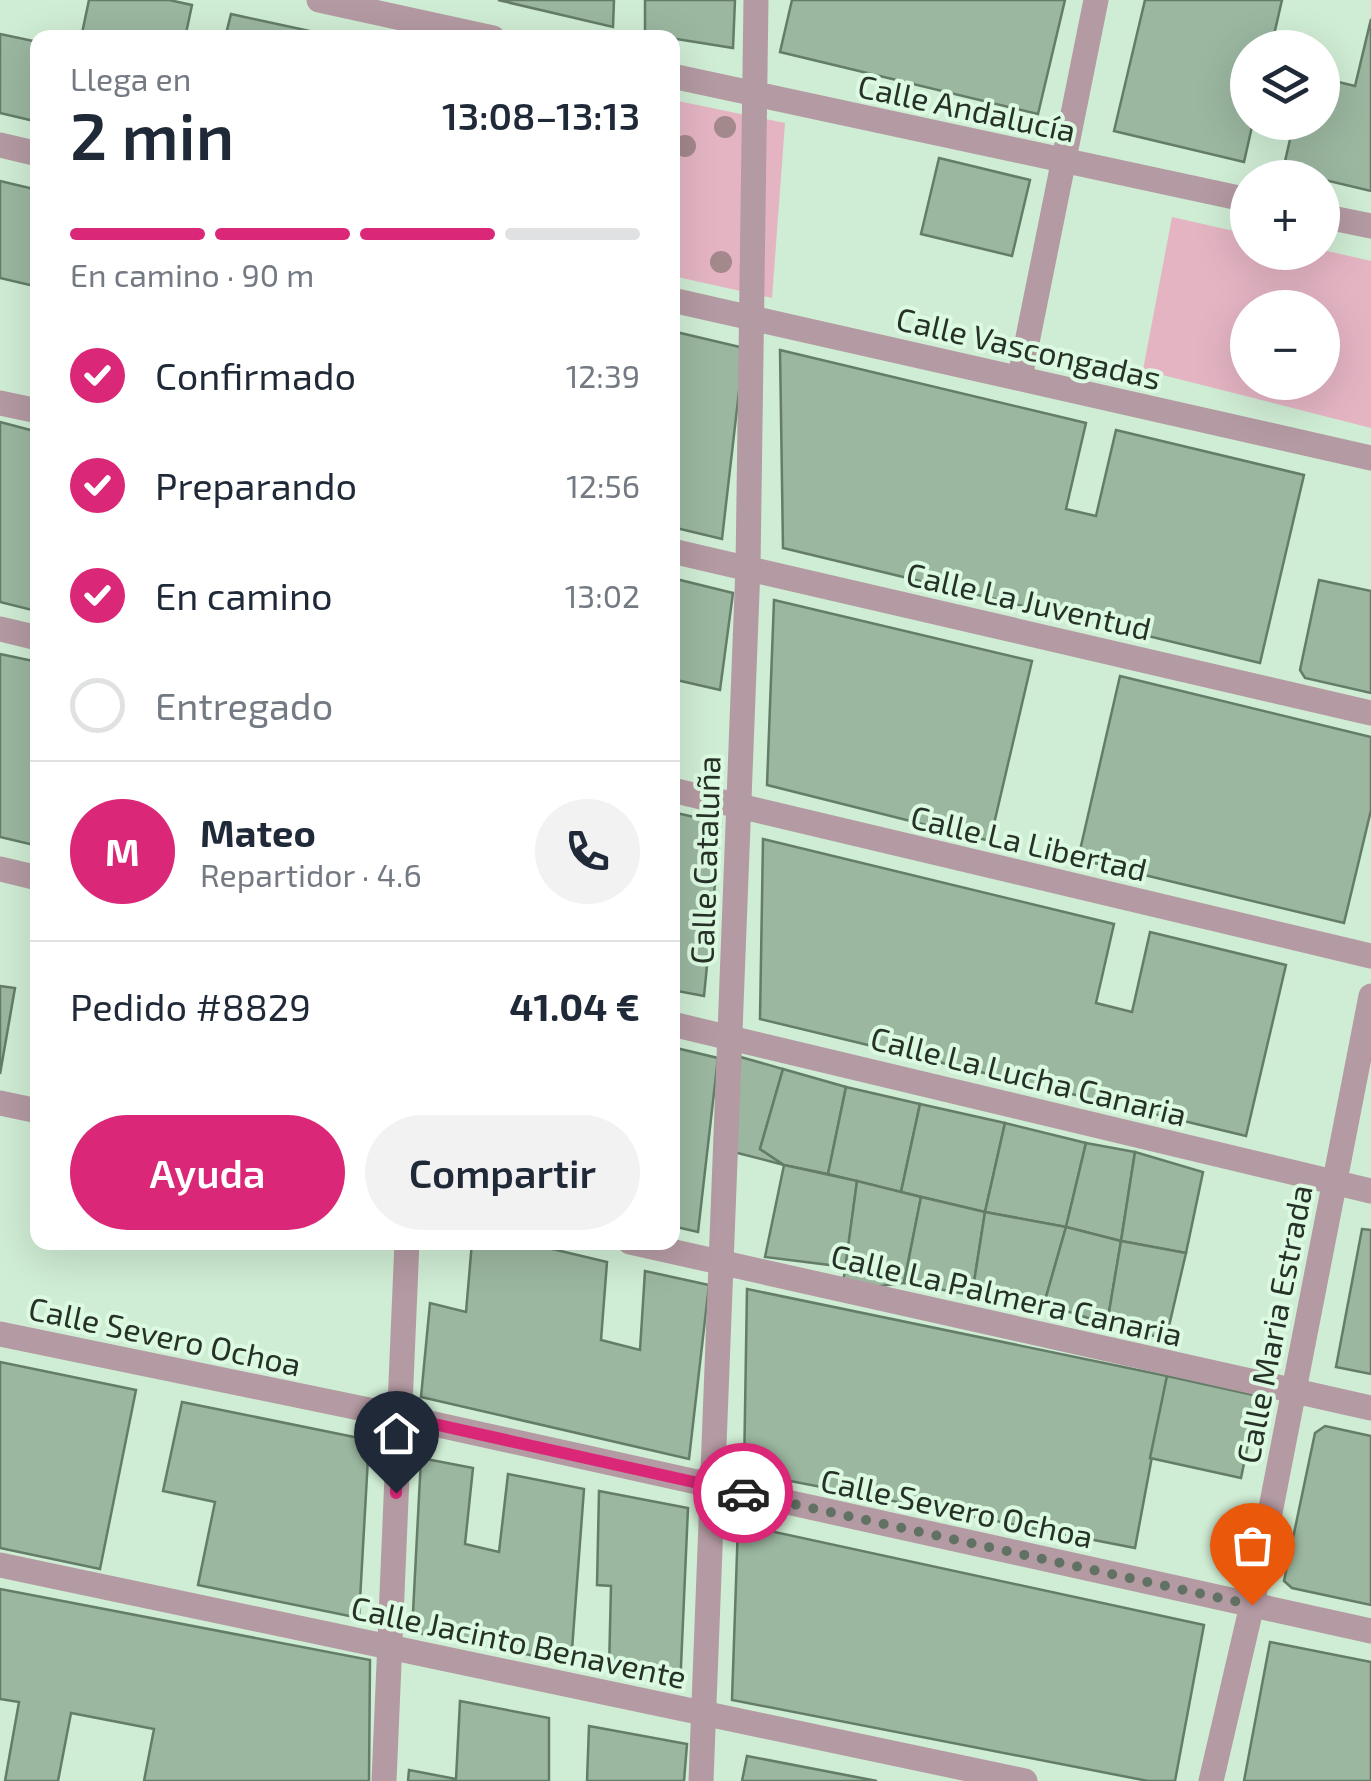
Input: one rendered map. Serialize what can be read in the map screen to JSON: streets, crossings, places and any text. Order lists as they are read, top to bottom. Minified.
{"streets":{"street":["Calle Andalucía","Calle Vascongadas","Calle La Juventud","Calle La Libertad","Calle Cataluña","Calle La Lucha Canaria","Calle La Palmera Canaria","Calle Maria Estrada","Calle Severo Ochoa","Calle Jacinto Benavente"]},"crossings":[["Calle Andalucía","Calle Cataluña"],["Calle Vascongadas","Calle Cataluña"],["Calle La Juventud","Calle Cataluña"],["Calle La Libertad","Calle Cataluña"],["Calle Cataluña","Calle La Lucha Canaria"],["Calle Cataluña","Calle La Palmera Canaria"],["Calle Cataluña","Calle Severo Ochoa"],["Calle Cataluña","Calle Jacinto Benavente"],["Calle La Lucha Canaria","Calle Maria Estrada"],["Calle La Palmera Canaria","Calle Maria Estrada"],["Calle Maria Estrada","Calle Severo Ochoa"]],"page":{"map_buttons":["+","−"],"heading":["2 min","Llega en","13:08–13:13"],"panel":["Mateo","Repartidor · 4.6","Pedido #8829","41.04 €"],"bar":"En camino · 90 m","list":[["Confirmado","12:39"],["Preparando","12:56"],["En camino","13:02"],"Entregado"],"round":"M","buttons":["Ayuda","Compartir"]}}
